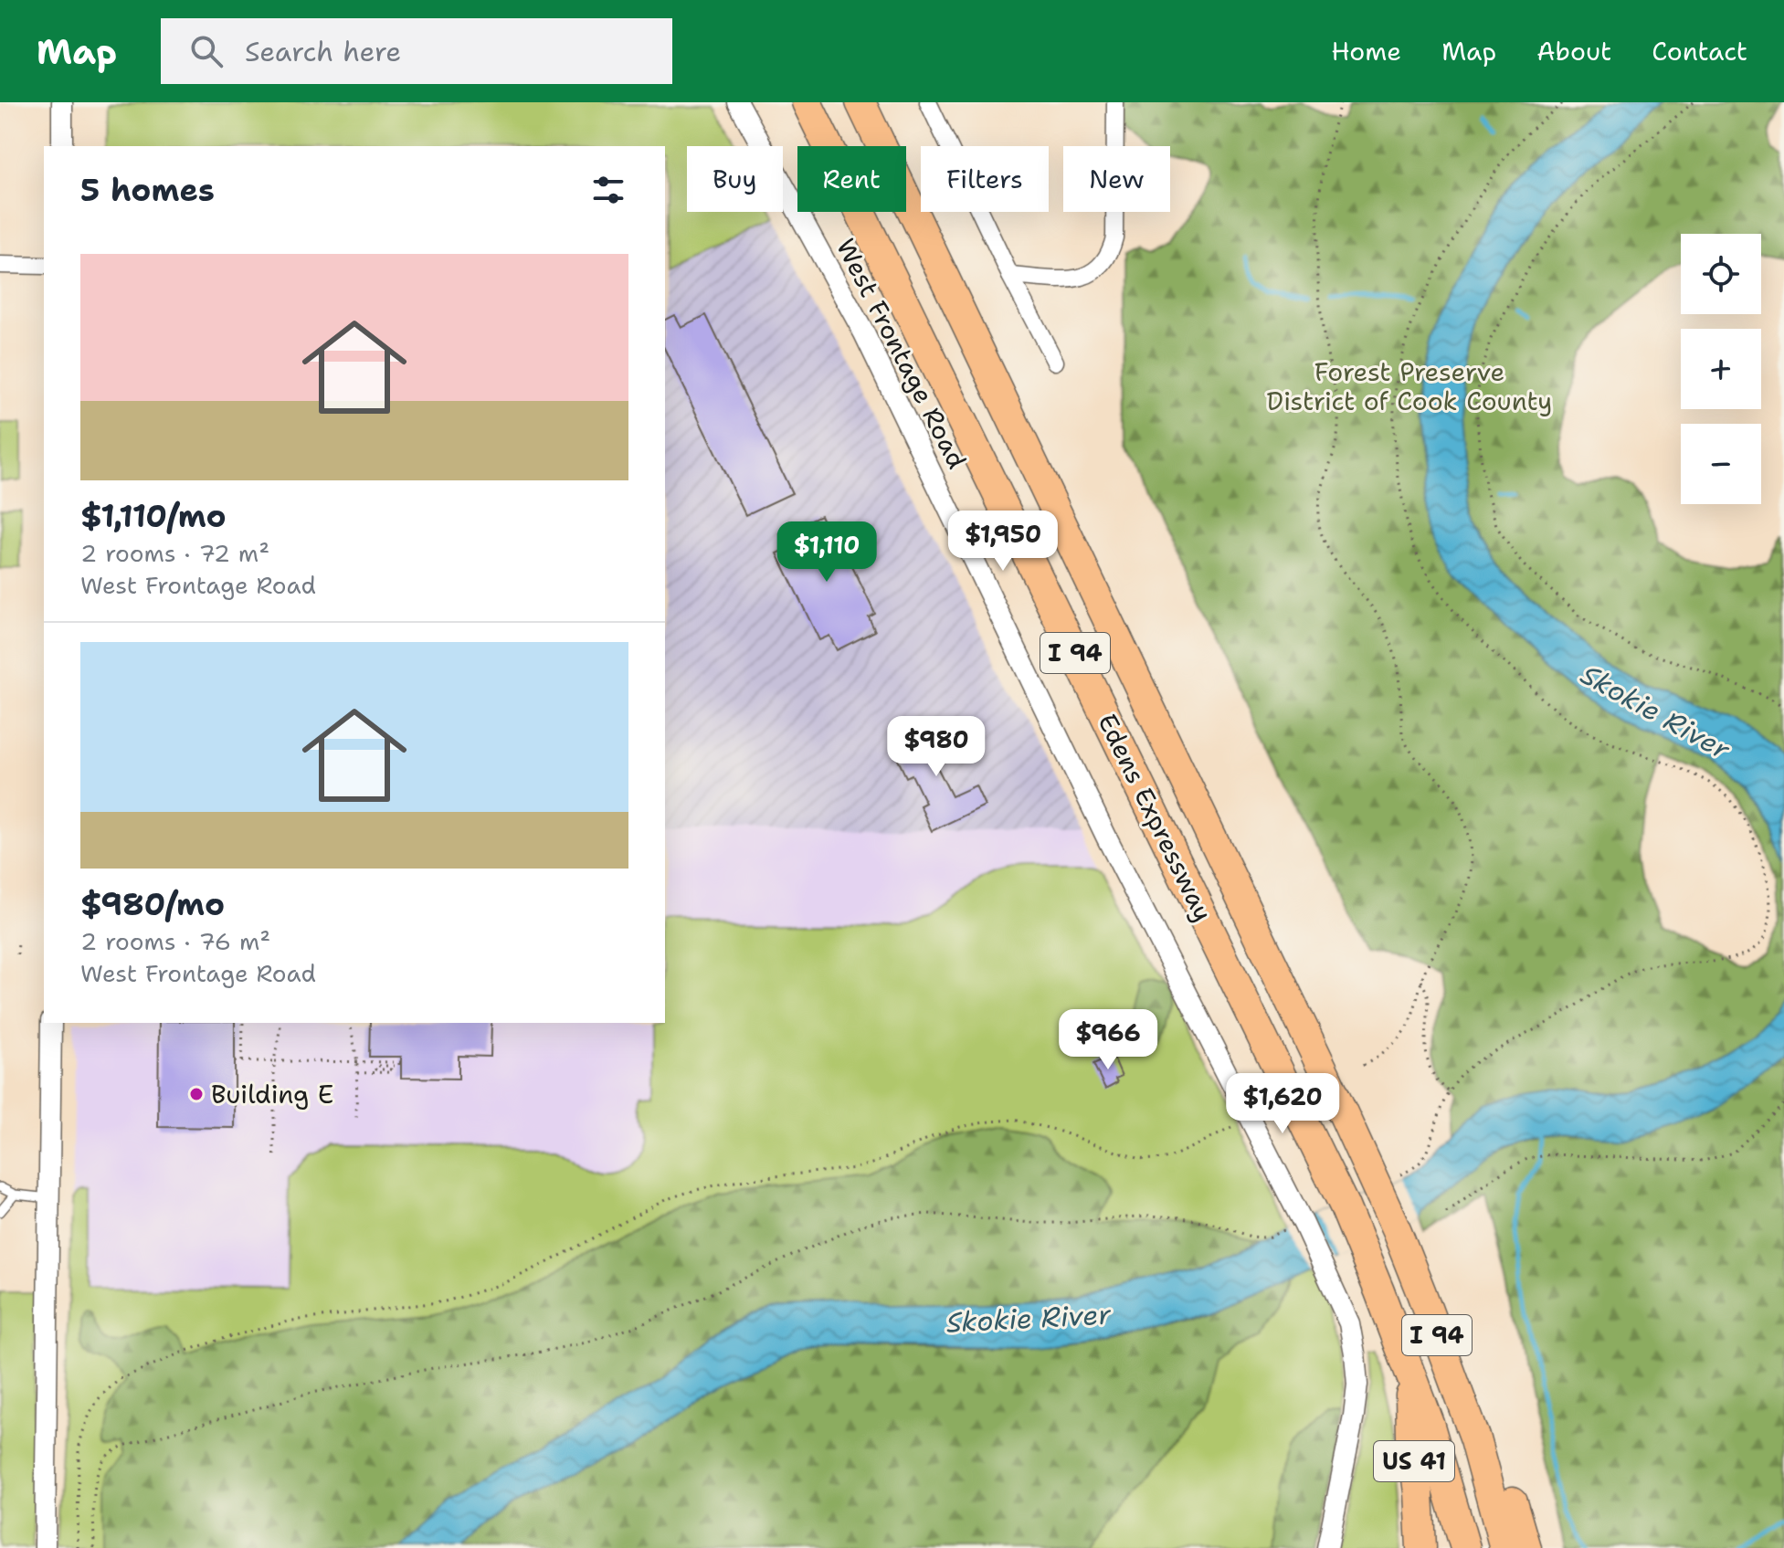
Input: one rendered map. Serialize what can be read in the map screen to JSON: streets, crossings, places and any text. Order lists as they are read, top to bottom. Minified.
{"streets":{"highway":["I 94","Edens Expressway","US 41"],"street":["West Frontage Road"]},"crossings":[["Edens Expressway","US 41"]],"water":["Skokie River"],"parks":["Forest Preserve District of Cook County"],"places":["Building E"],"page":{"header":"Map","search":"Search here","nav":["Home","Map","About","Contact"],"chip":["Buy","Rent","Filters","New"],"heading":"5 homes","map_buttons":["+","−"],"list":[{"name":"$1,110/mo","note":"2 rooms · 72 m² · West Frontage Road"},{"name":"$980/mo","note":"2 rooms · 76 m² · West Frontage Road"}],"price":["$1,950","$1,110","$980","$966","$1,620"]}}
